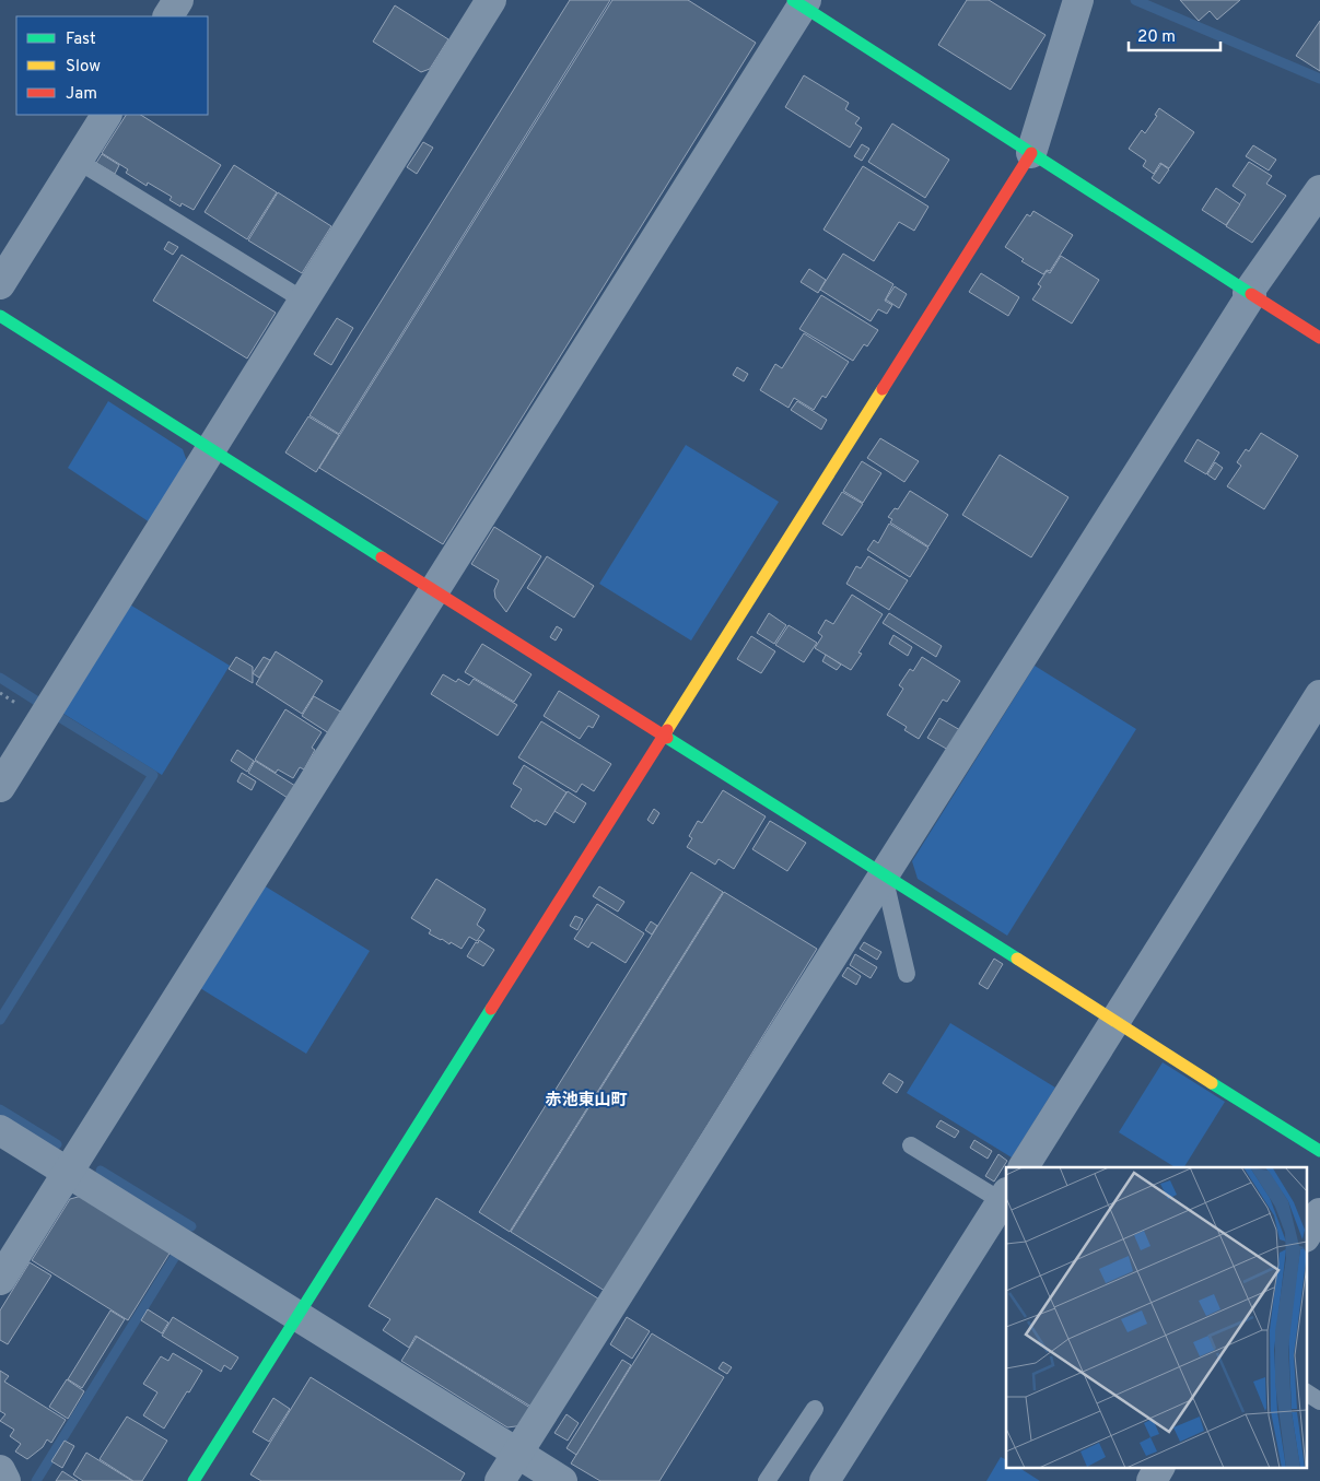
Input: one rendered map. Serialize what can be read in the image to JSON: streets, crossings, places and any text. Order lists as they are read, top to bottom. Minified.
{"districts":["赤池東山町"],"legend":["Fast","Slow","Jam"],"scale_bar":"20 m"}
